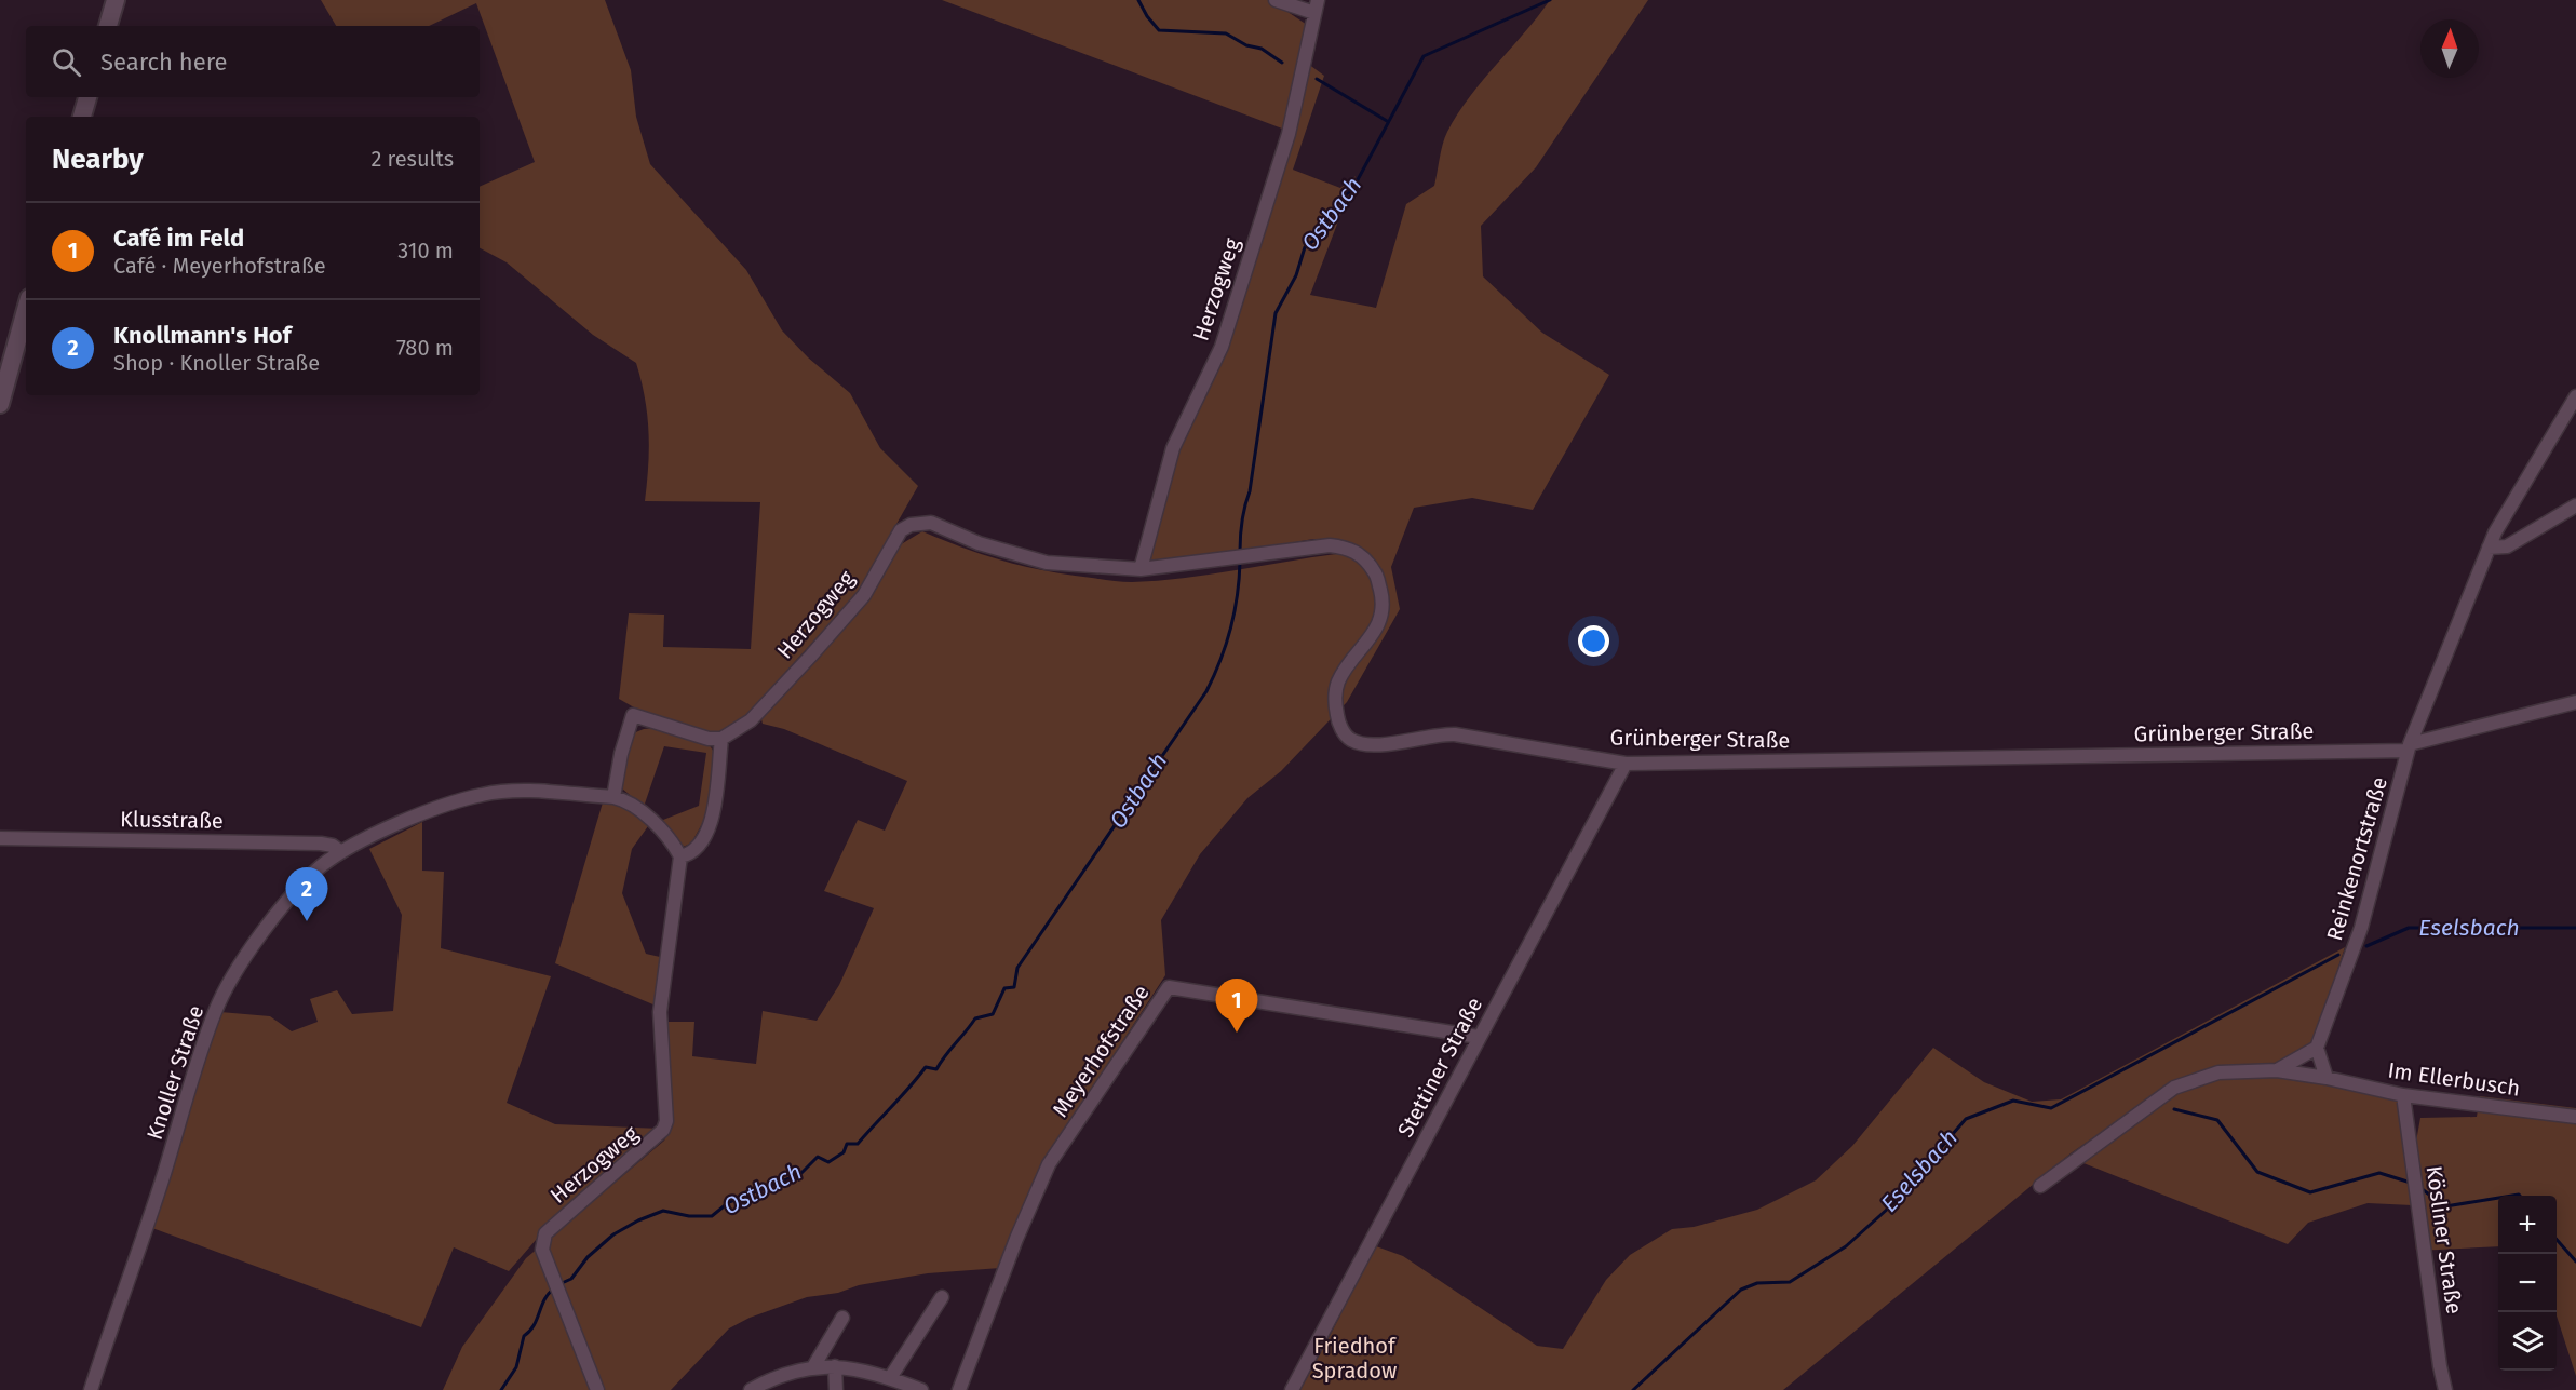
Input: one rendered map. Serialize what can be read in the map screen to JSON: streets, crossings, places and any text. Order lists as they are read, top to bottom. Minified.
{"streets":{"street":["Herzogweg","Grünberger Straße","Klusstraße","Reinkenortstraße","Meyerhofstraße","Stettiner Straße","Knoller Straße","Im Ellerbusch","Kösliner Straße"]},"crossings":[["Herzogweg","Grünberger Straße"],["Herzogweg","Knoller Straße"],["Grünberger Straße","Reinkenortstraße"],["Grünberger Straße","Stettiner Straße"],["Klusstraße","Knoller Straße"],["Meyerhofstraße","Stettiner Straße"],["Im Ellerbusch","Kösliner Straße"]],"water":["Ostbach","Eselsbach"],"parks":["Friedhof Spradow"],"north":"top","page":{"search":"Search here","heading":["Nearby","2 results"],"list":[{"mark":"1","name":"Café im Feld","note":"Café · Meyerhofstraße","value":"310 m"},{"mark":"2","name":"Knollmann's Hof","note":"Shop · Knoller Straße","value":"780 m"}],"pins":["2","1"],"map_buttons":["+","−"]}}
